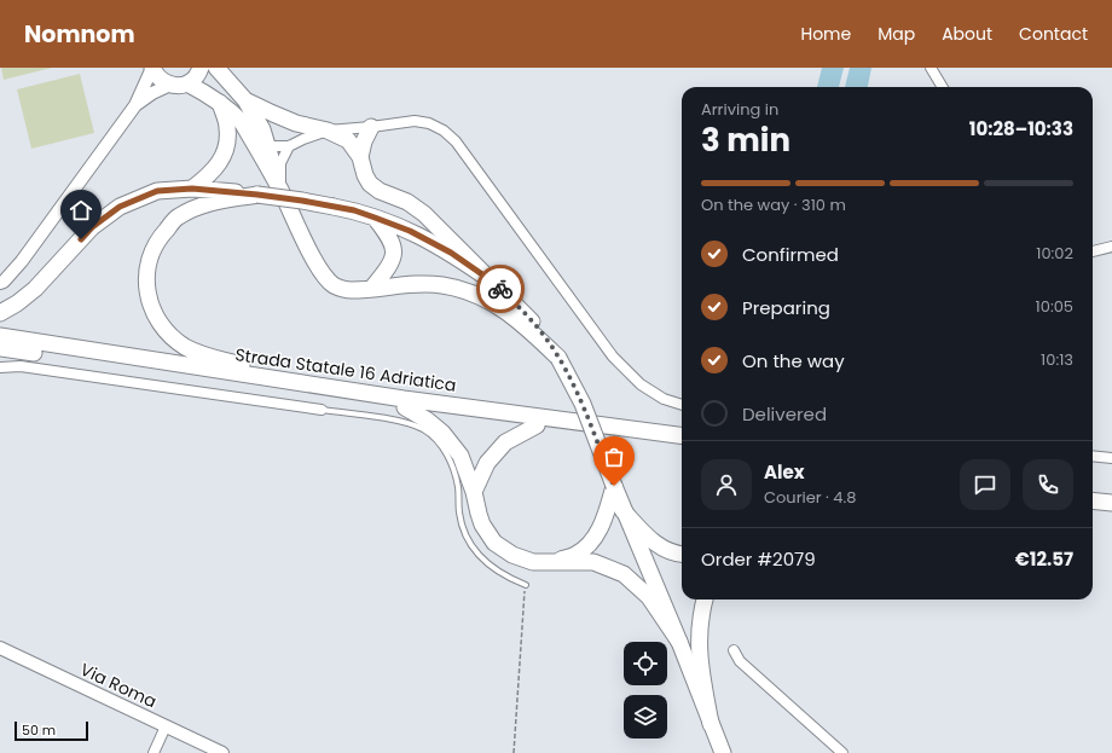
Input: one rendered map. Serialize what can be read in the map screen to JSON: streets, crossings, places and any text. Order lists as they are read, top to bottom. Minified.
{"streets":{"main road":["Strada Statale 16 Adriatica"],"street":["Via Roma"]},"scale_bar":"50 m","page":{"header":"Nomnom","nav":["Home","Map","About","Contact"],"heading":["3 min","Arriving in","10:28–10:33"],"panel":["Alex","Courier · 4.8","Order #2079","€12.57"],"bar":"On the way · 310 m","list":[["Confirmed","10:02"],["Preparing","10:05"],["On the way","10:13"],"Delivered"],"scale":"50 m"}}
